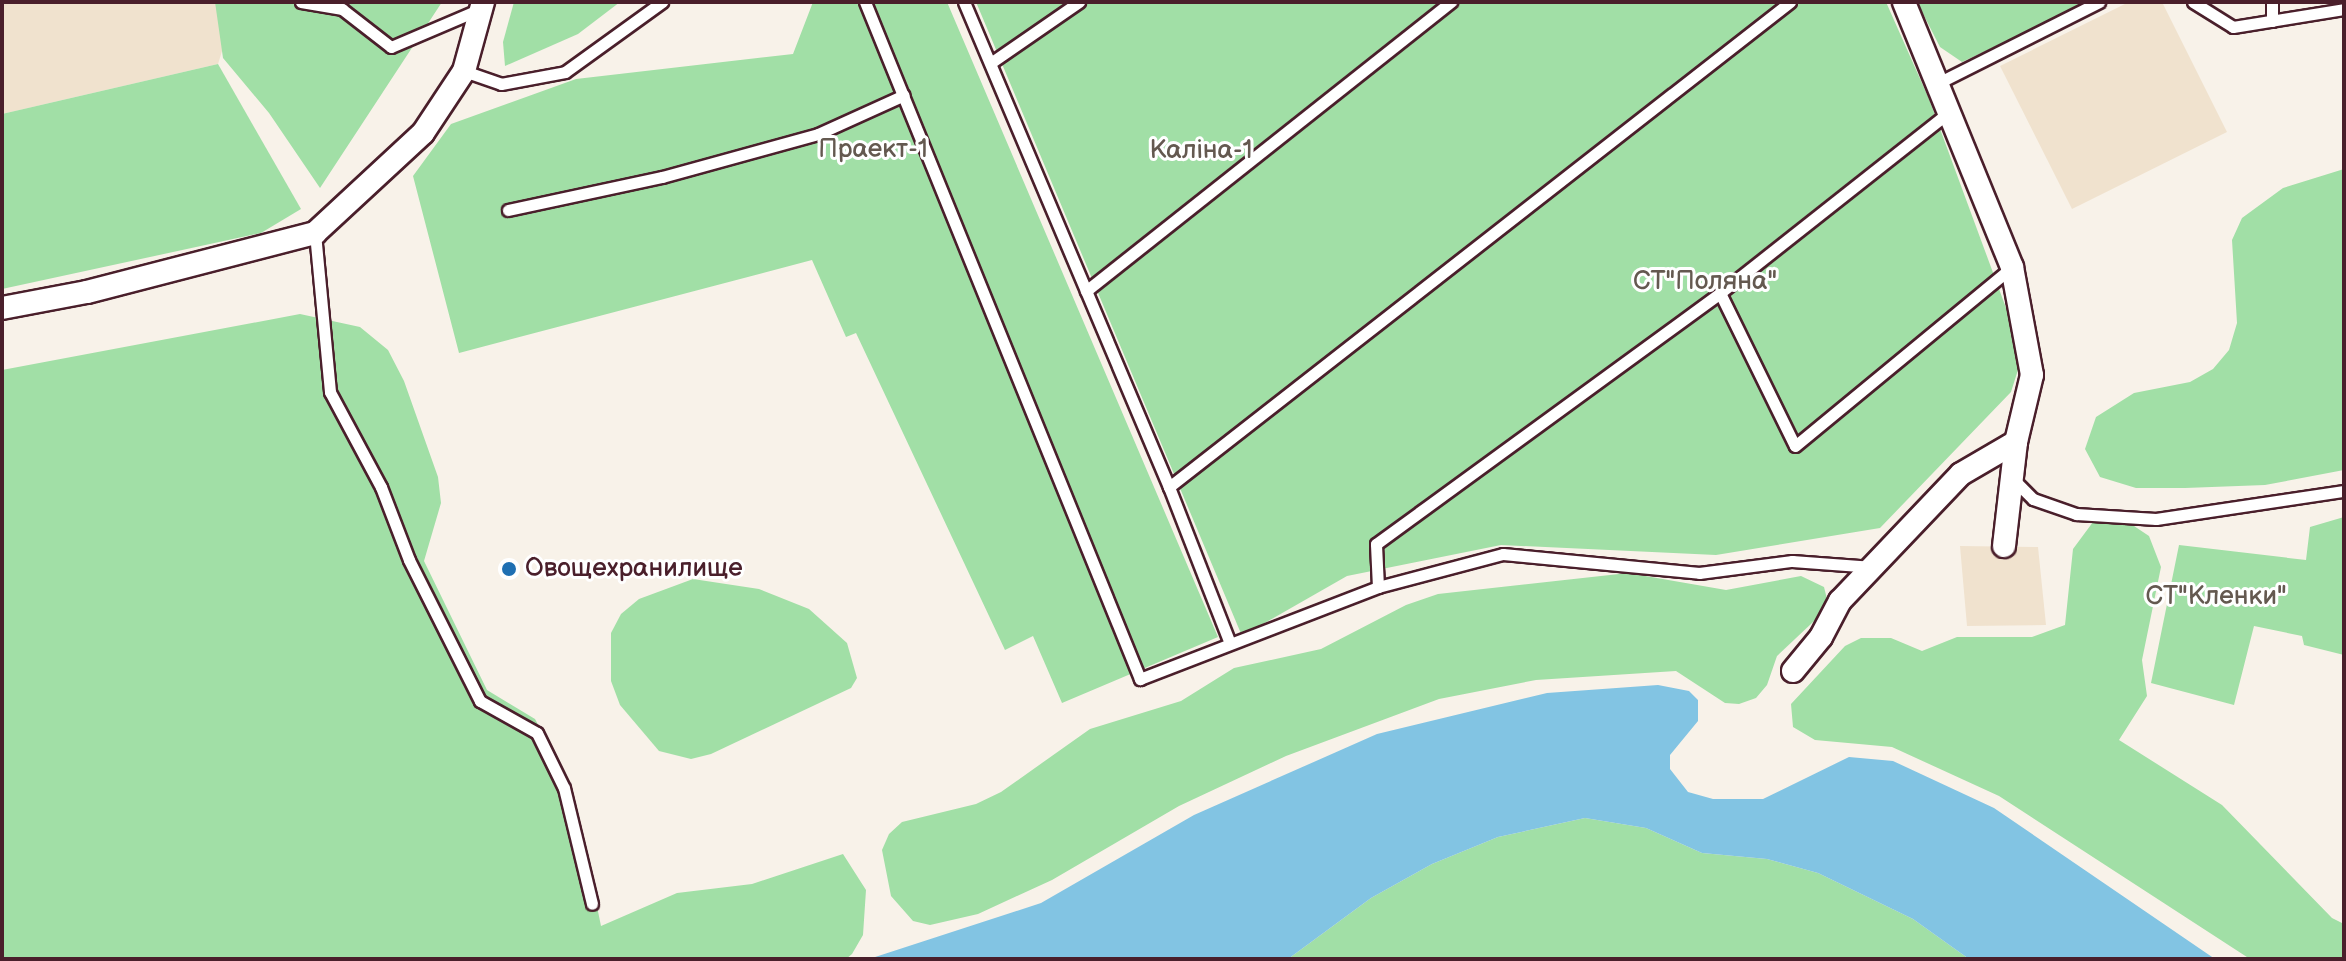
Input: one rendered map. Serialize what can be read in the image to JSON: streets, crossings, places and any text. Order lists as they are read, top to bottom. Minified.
{"parks":["Праект-1","Каліна-1","СТ\"Поляна\"","СТ\"Кленки\""],"places":["Овощехранилище"]}
